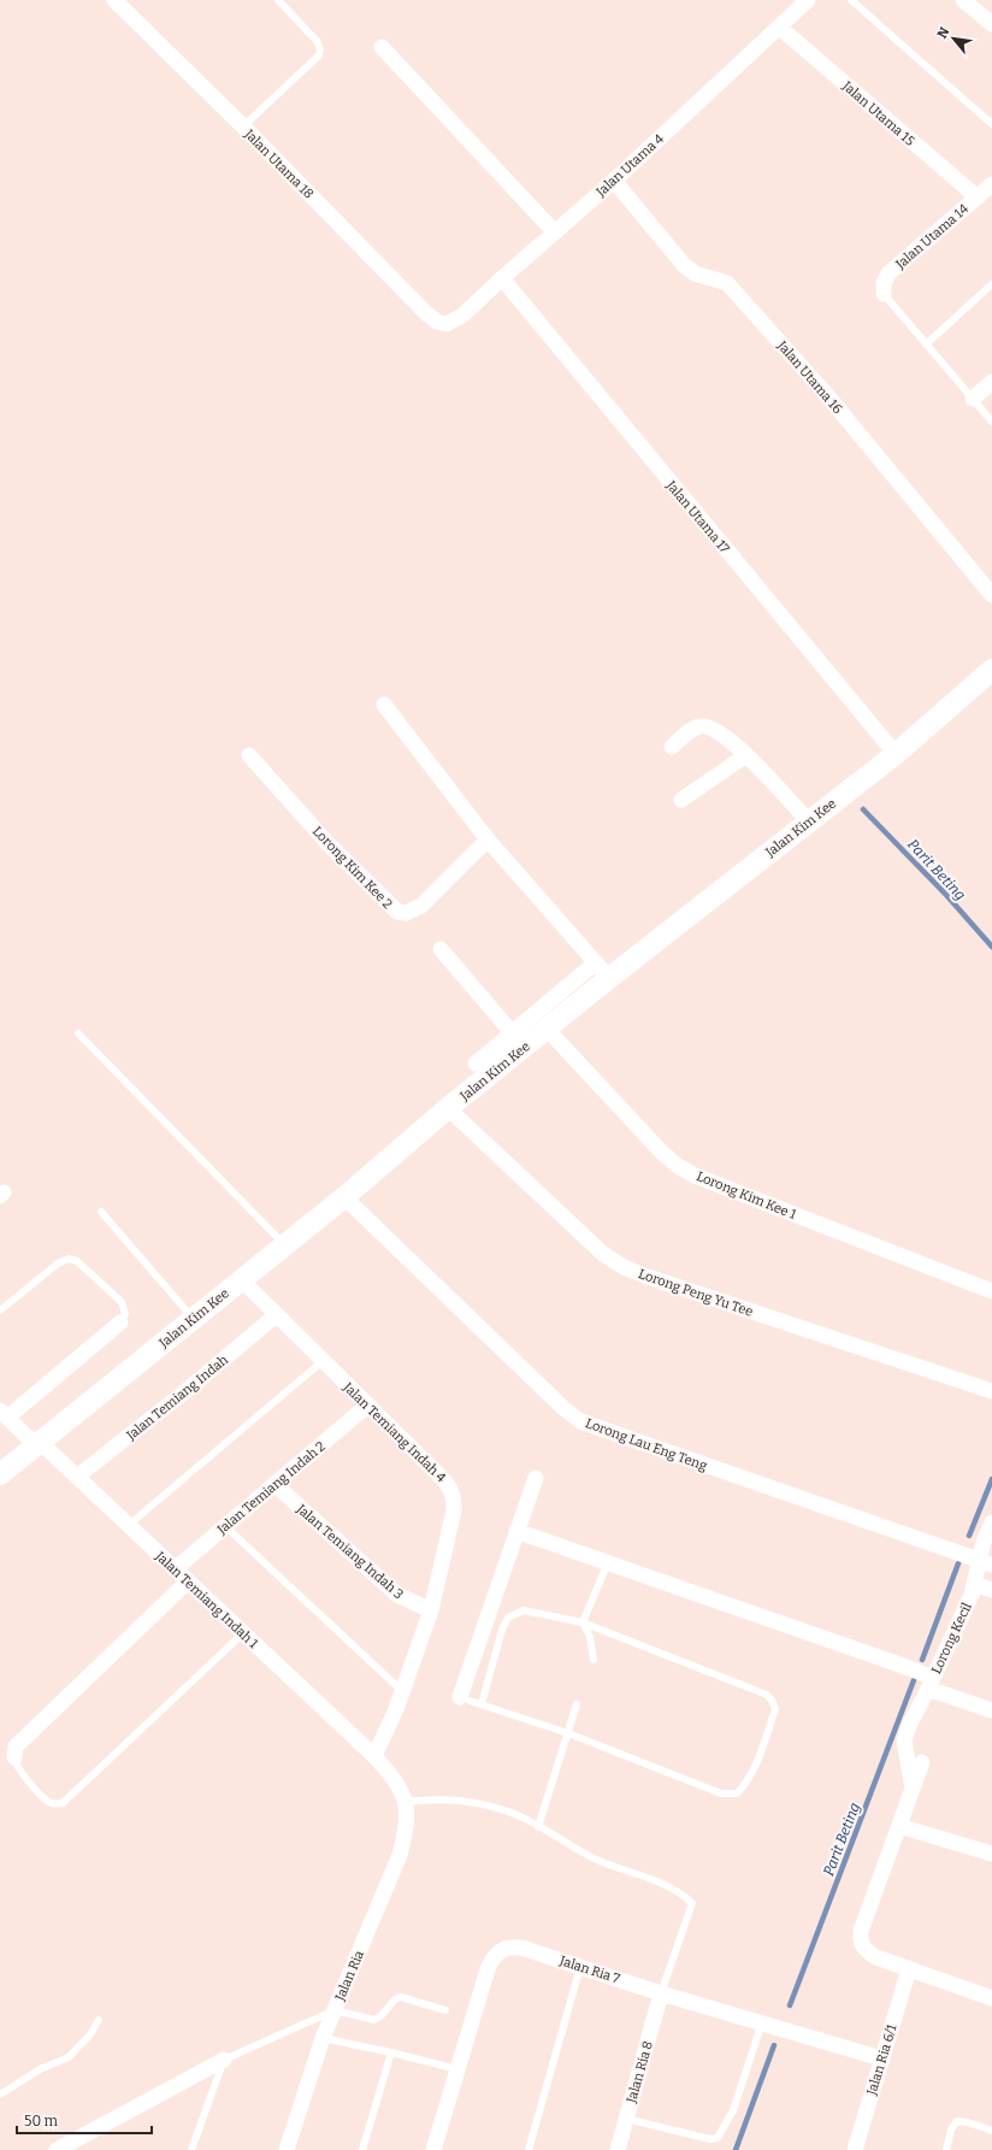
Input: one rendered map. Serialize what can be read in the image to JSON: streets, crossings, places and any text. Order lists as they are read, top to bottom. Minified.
{"streets":{"street":["Jalan Utama 15","Jalan Utama 18","Jalan Utama 4","Jalan Utama 14","Jalan Utama 16","Jalan Utama 17","Jalan Kim Kee","Lorong Kim Kee 2","Lorong Kim Kee 1","Lorong Peng Yu Tee","Jalan Temiang Indah","Jalan Temiang Indah 4","Lorong Lau Eng Teng","Jalan Temiang Indah 2","Jalan Temiang Indah 3","Jalan Temiang Indah 1","Lorong Kecil","Jalan Ria 7","Jalan Ria","Jalan Ria 6/1","Jalan Ria 8"]},"crossings":[["Jalan Utama 15","Jalan Utama 4"],["Jalan Utama 15","Jalan Utama 14"],["Jalan Utama 18","Jalan Utama 4"],["Jalan Utama 4","Jalan Utama 16"],["Jalan Utama 4","Jalan Utama 17"],["Jalan Utama 17","Jalan Kim Kee"],["Jalan Kim Kee","Lorong Kim Kee 1"],["Jalan Kim Kee","Lorong Peng Yu Tee"],["Jalan Kim Kee","Jalan Temiang Indah 4"],["Jalan Kim Kee","Lorong Lau Eng Teng"],["Jalan Kim Kee","Jalan Temiang Indah 1"],["Jalan Temiang Indah","Jalan Temiang Indah 4"],["Jalan Temiang Indah","Jalan Temiang Indah 1"],["Jalan Temiang Indah 4","Jalan Temiang Indah 2"],["Jalan Temiang Indah 4","Jalan Temiang Indah 3"],["Jalan Temiang Indah 4","Jalan Temiang Indah 1"],["Lorong Lau Eng Teng","Lorong Kecil"],["Jalan Temiang Indah 2","Jalan Temiang Indah 3"],["Jalan Temiang Indah 2","Jalan Temiang Indah 1"],["Jalan Temiang Indah 1","Jalan Ria"],["Jalan Ria 7","Jalan Ria 6/1"],["Jalan Ria 7","Jalan Ria 8"]],"water":["Parit Beting"],"scale_bar":"50 m","north":"top left"}
